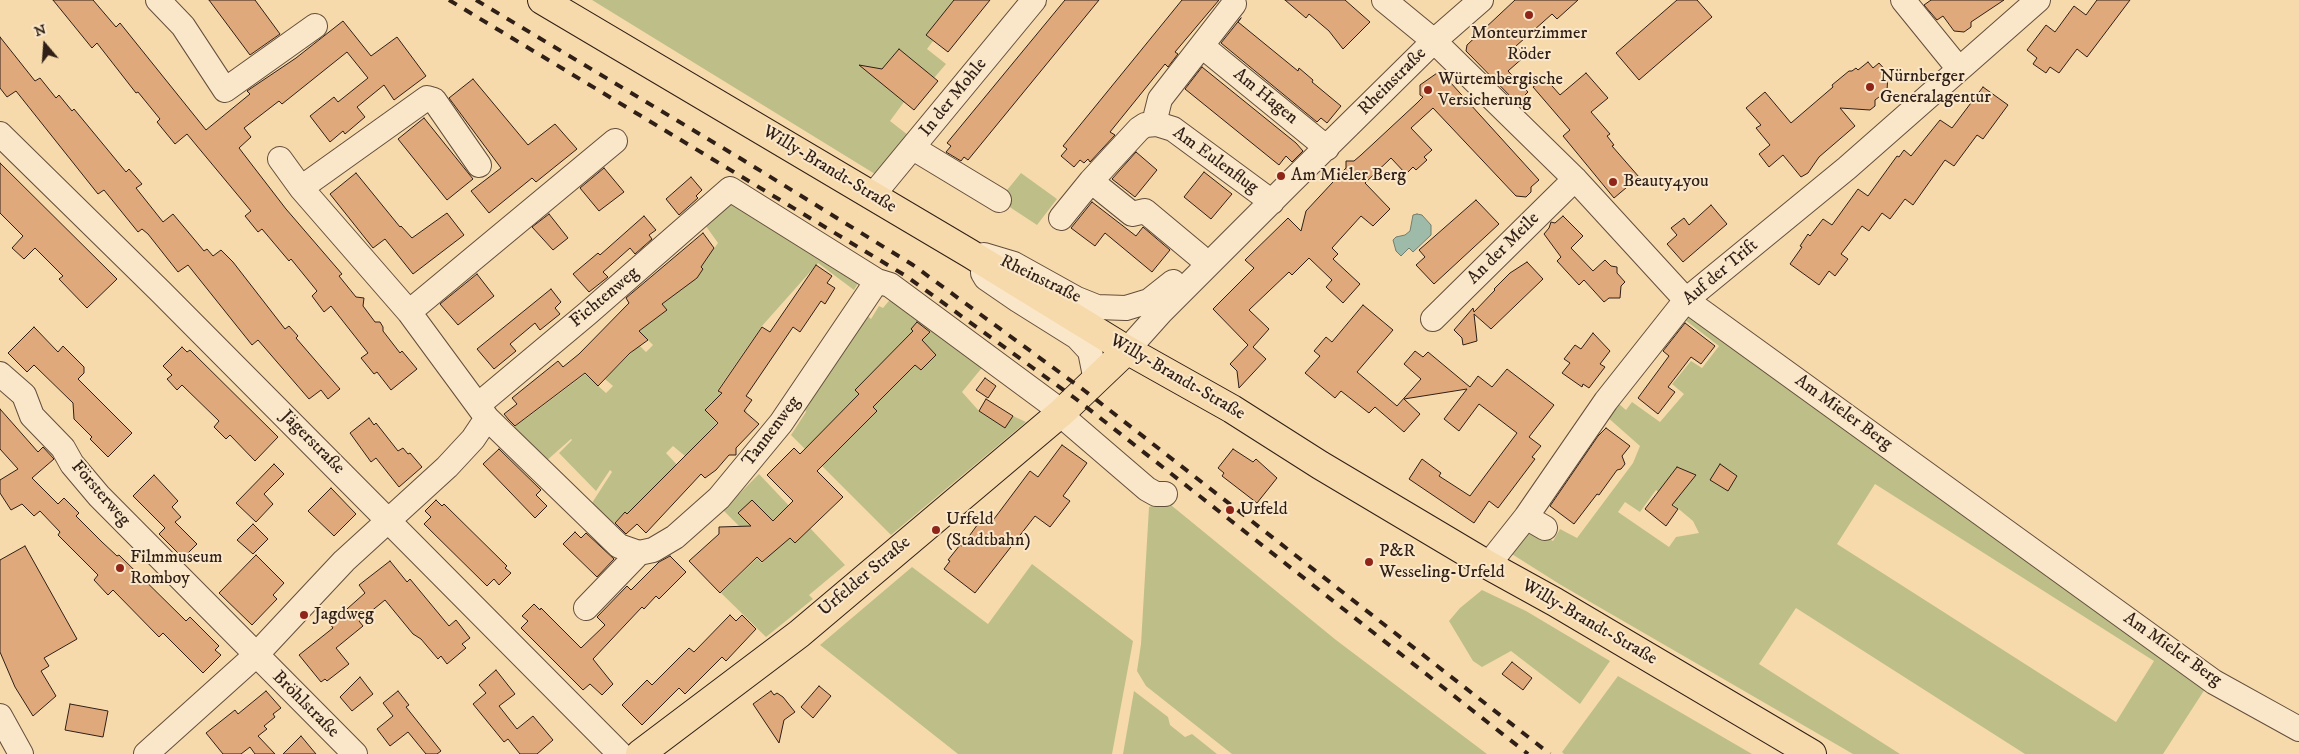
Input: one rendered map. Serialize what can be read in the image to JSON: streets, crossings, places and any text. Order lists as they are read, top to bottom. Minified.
{"streets":{"main road":["Willy-Brandt-Straße","Urfelder Straße"],"street":["Rheinstraße","Am Hagen","In der Mohle","Am Eulenflug","An der Meile","Auf der Trift","Fichtenweg","Am Mieler Berg","Tannenweg","Jägerstraße","Försterweg","Bröhlstraße"]},"crossings":[["Rheinstraße","Am Hagen"],["Rheinstraße","Am Eulenflug"],["Rheinstraße","Willy-Brandt-Straße"],["Rheinstraße","Am Mieler Berg"],["Rheinstraße","Urfelder Straße"],["Am Hagen","Am Eulenflug"],["In der Mohle","Willy-Brandt-Straße"],["Willy-Brandt-Straße","Auf der Trift"],["Willy-Brandt-Straße","Urfelder Straße"],["An der Meile","Am Mieler Berg"],["Auf der Trift","Am Mieler Berg"],["Fichtenweg","Tannenweg"],["Fichtenweg","Jägerstraße"],["Försterweg","Bröhlstraße"]],"places":["Monteurzimmer Röder","Nürnberger Generalagentur","Würtembergische Versicherung","Am Mieler Berg","Beauty4you","Urfeld","Urfeld (Stadtbahn)","P&R Wesseling-Urfeld","Filmmuseum Romboy","Jagdweg"],"north":"top"}
